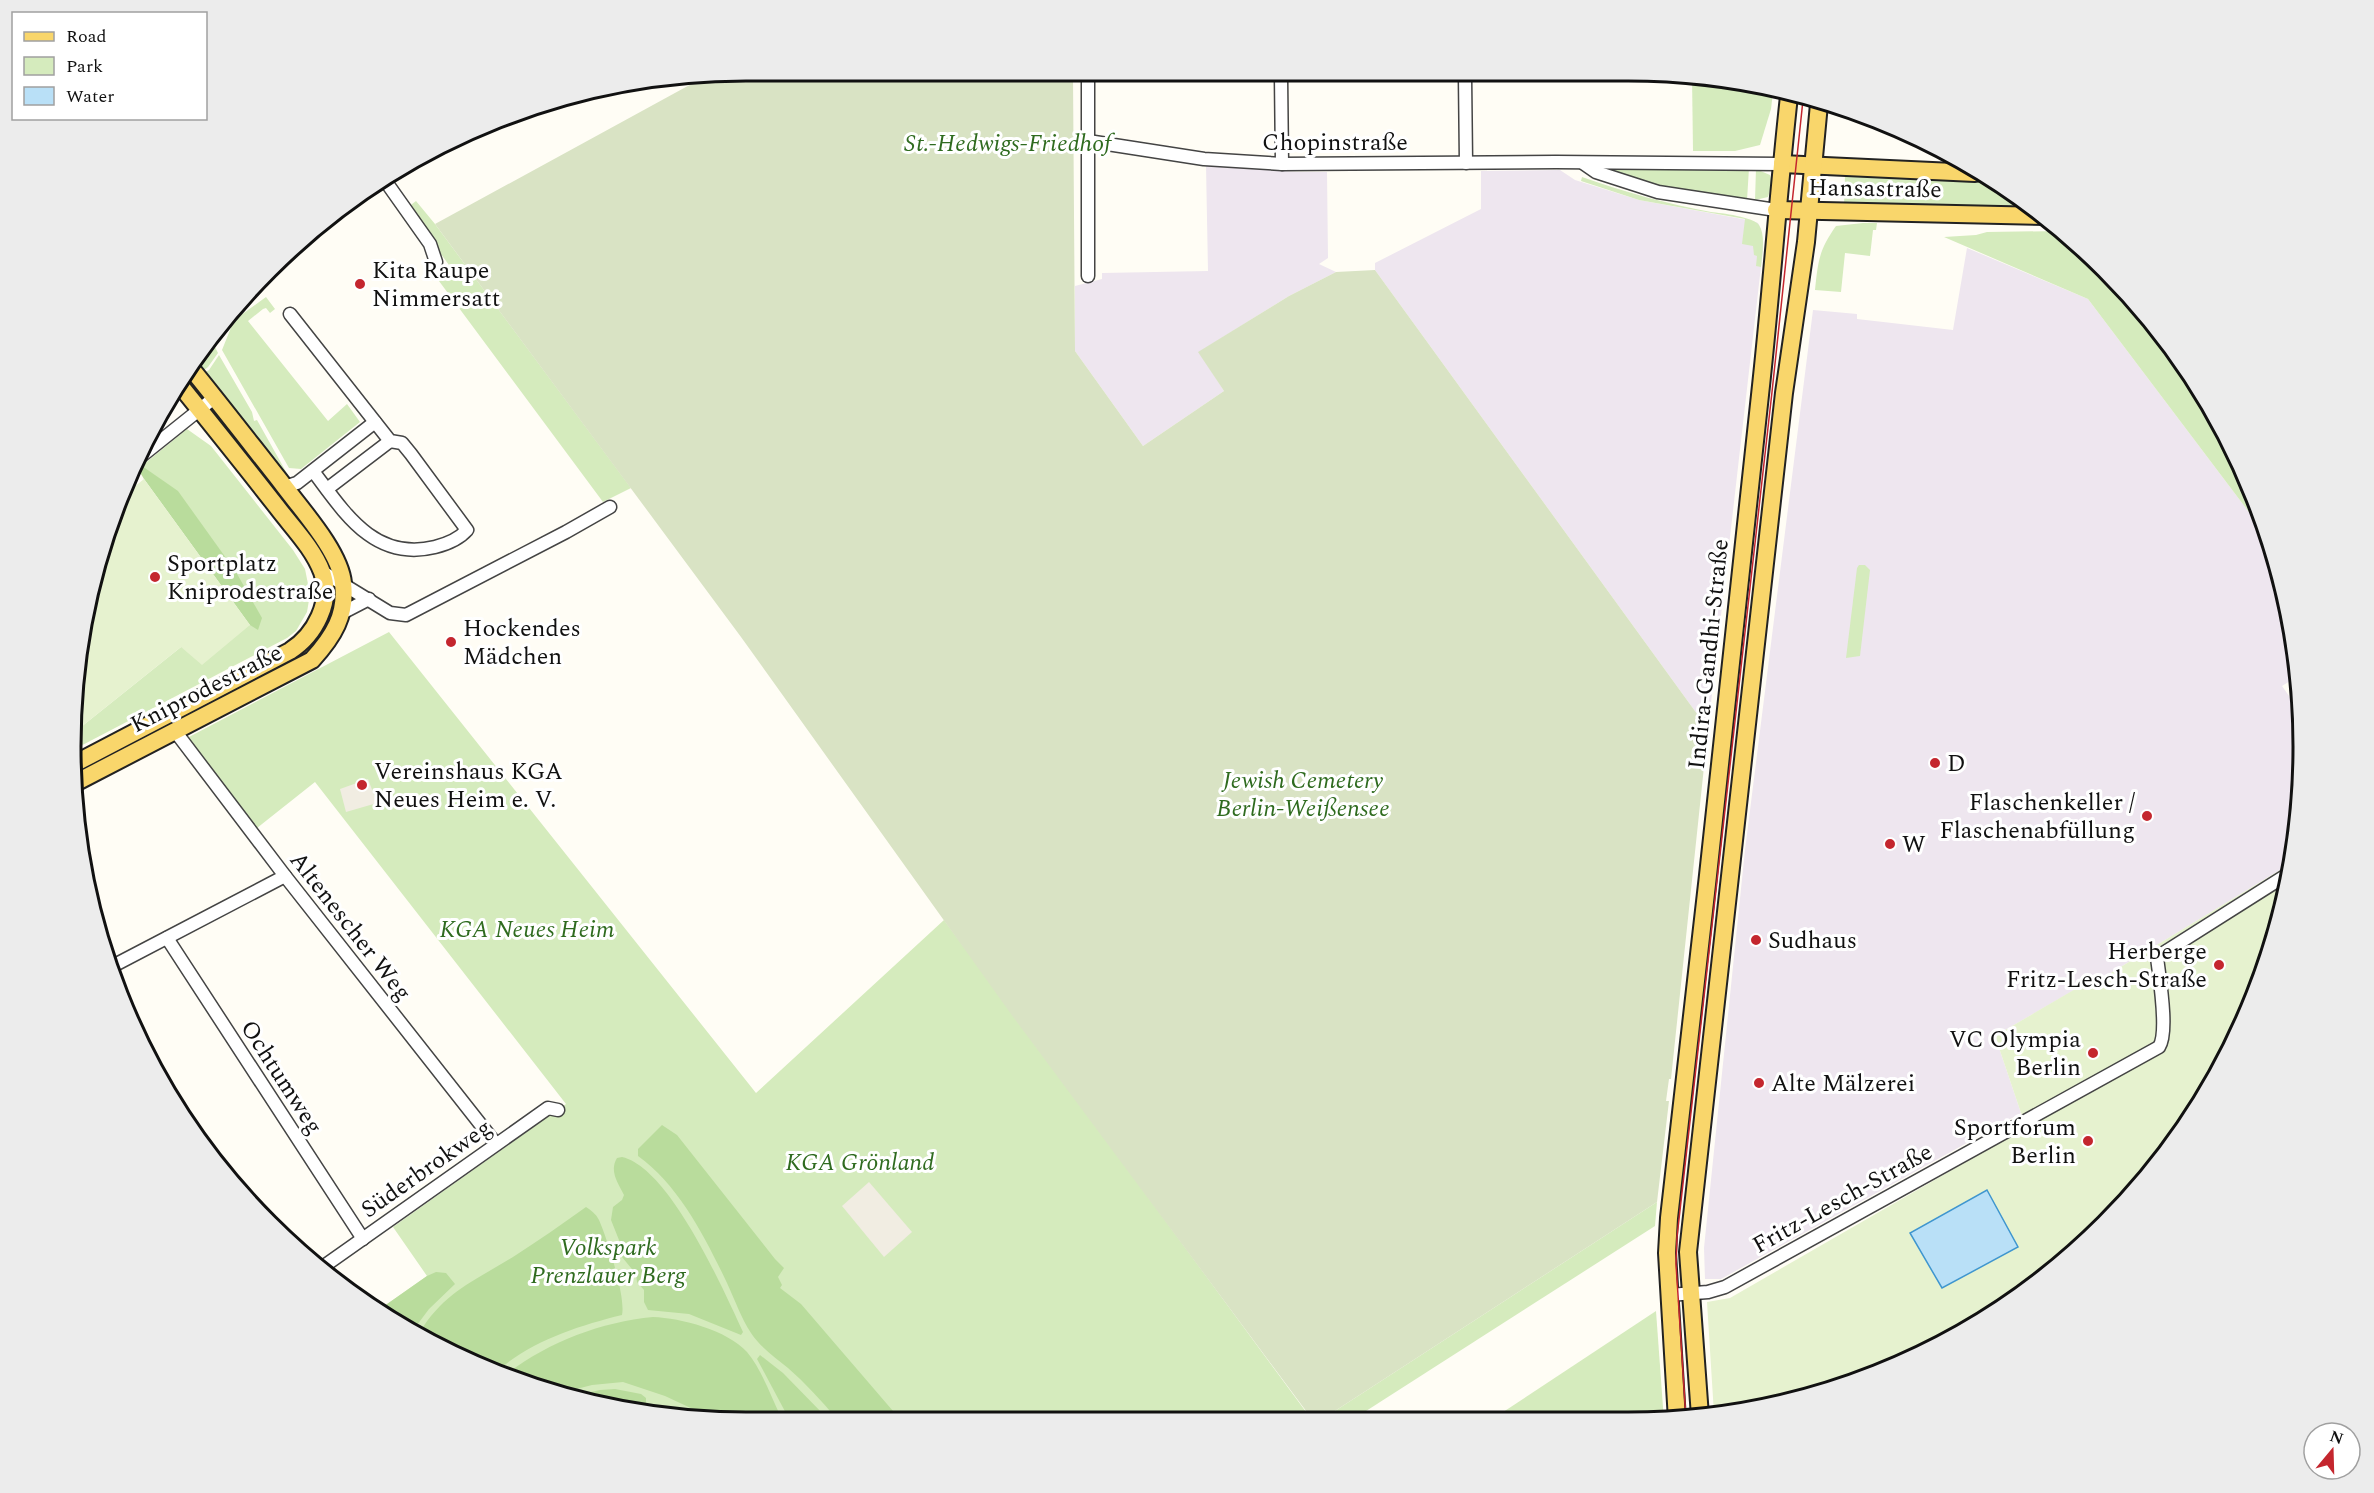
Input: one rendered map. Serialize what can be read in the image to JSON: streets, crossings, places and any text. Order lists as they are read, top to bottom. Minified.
{"streets":{"main road":["Hansastraße","Indira-Gandhi-Straße","Kniprodestraße"],"street":["Chopinstraße","Altenescher Weg","Ochtumweg","Süderbrokweg","Fritz-Lesch-Straße"]},"crossings":[["Chopinstraße","Hansastraße"],["Chopinstraße","Indira-Gandhi-Straße"],["Hansastraße","Indira-Gandhi-Straße"],["Indira-Gandhi-Straße","Fritz-Lesch-Straße"],["Kniprodestraße","Altenescher Weg"],["Altenescher Weg","Süderbrokweg"],["Ochtumweg","Süderbrokweg"]],"parks":["St.-Hedwigs-Friedhof","Jewish Cemetery Berlin-Weißensee","KGA Neues Heim","KGA Grönland","Volkspark Prenzlauer Berg"],"places":["Kita Raupe Nimmersatt","Sportplatz Kniprodestraße","Hockendes Mädchen","D","Vereinshaus KGA Neues Heim e. V.","Flaschenkeller / Flaschenabfüllung","W","Sudhaus","Herberge Fritz-Lesch-Straße","VC Olympia Berlin","Alte Mälzerei","Sportforum Berlin"],"legend":["Road","Park","Water"],"north":"top"}
